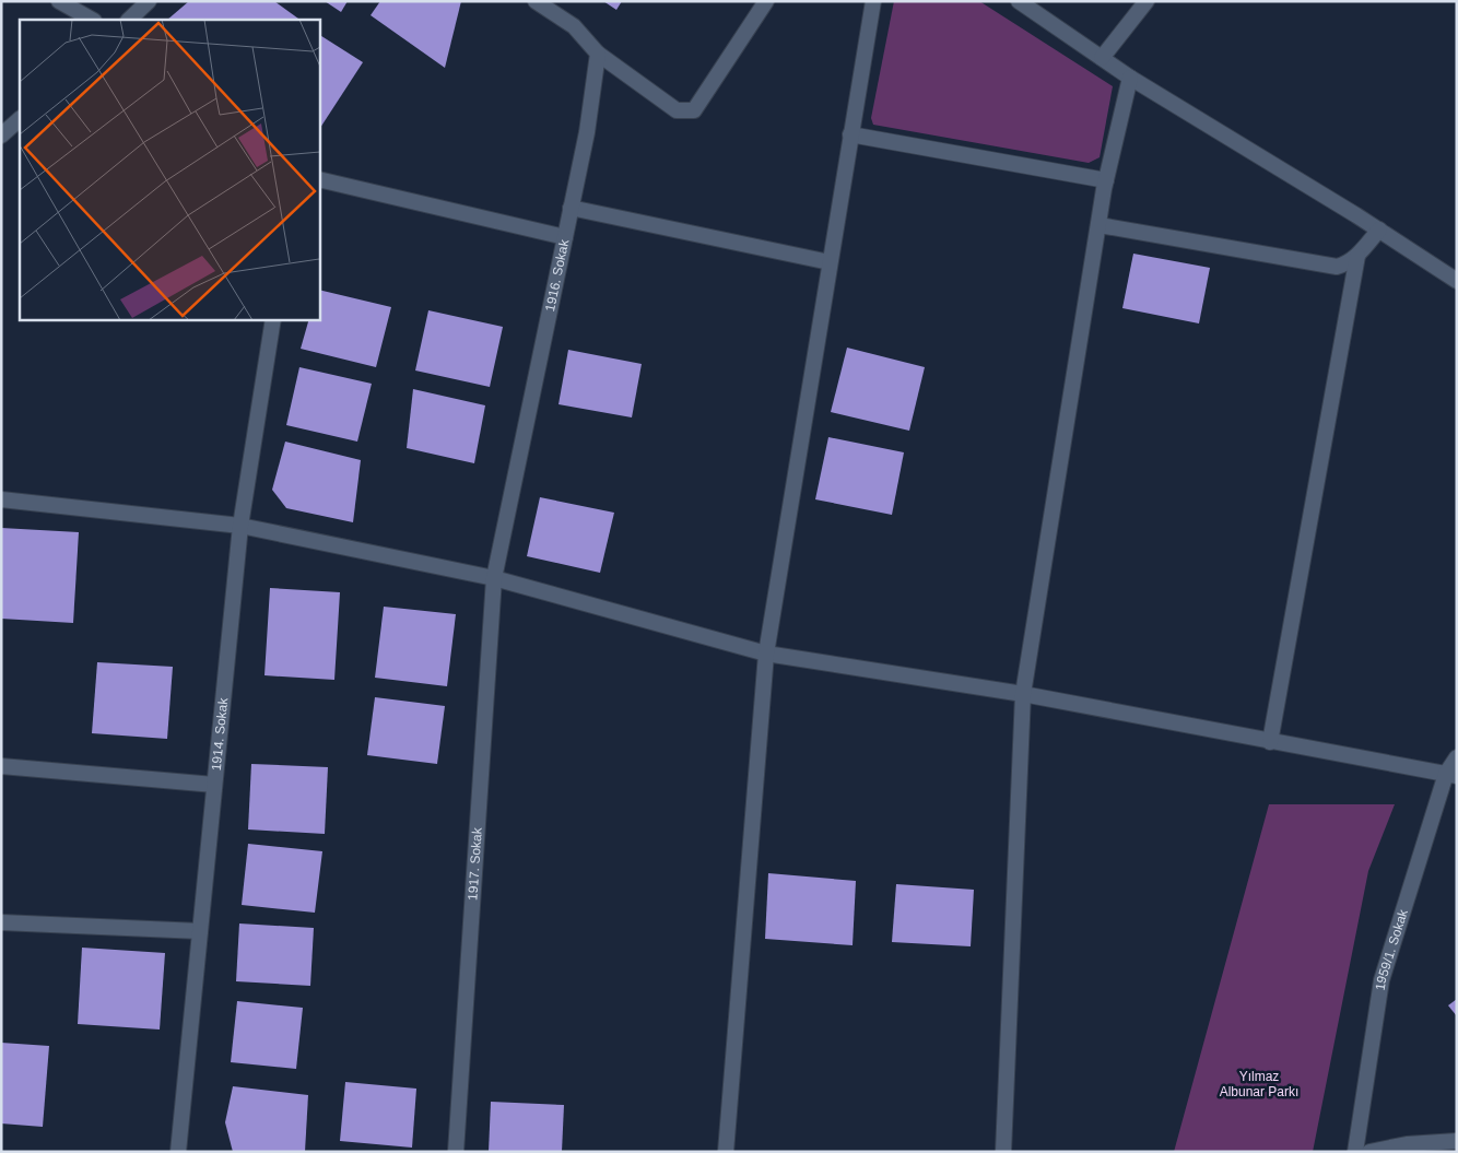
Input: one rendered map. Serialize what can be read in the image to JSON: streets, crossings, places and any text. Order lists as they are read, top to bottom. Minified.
{"streets":{"street":["1916. Sokak","1914. Sokak","1917. Sokak","1959/1. Sokak"]},"crossings":[["1916. Sokak","1917. Sokak"]],"parks":["Yılmaz Albunar Parkı"]}
